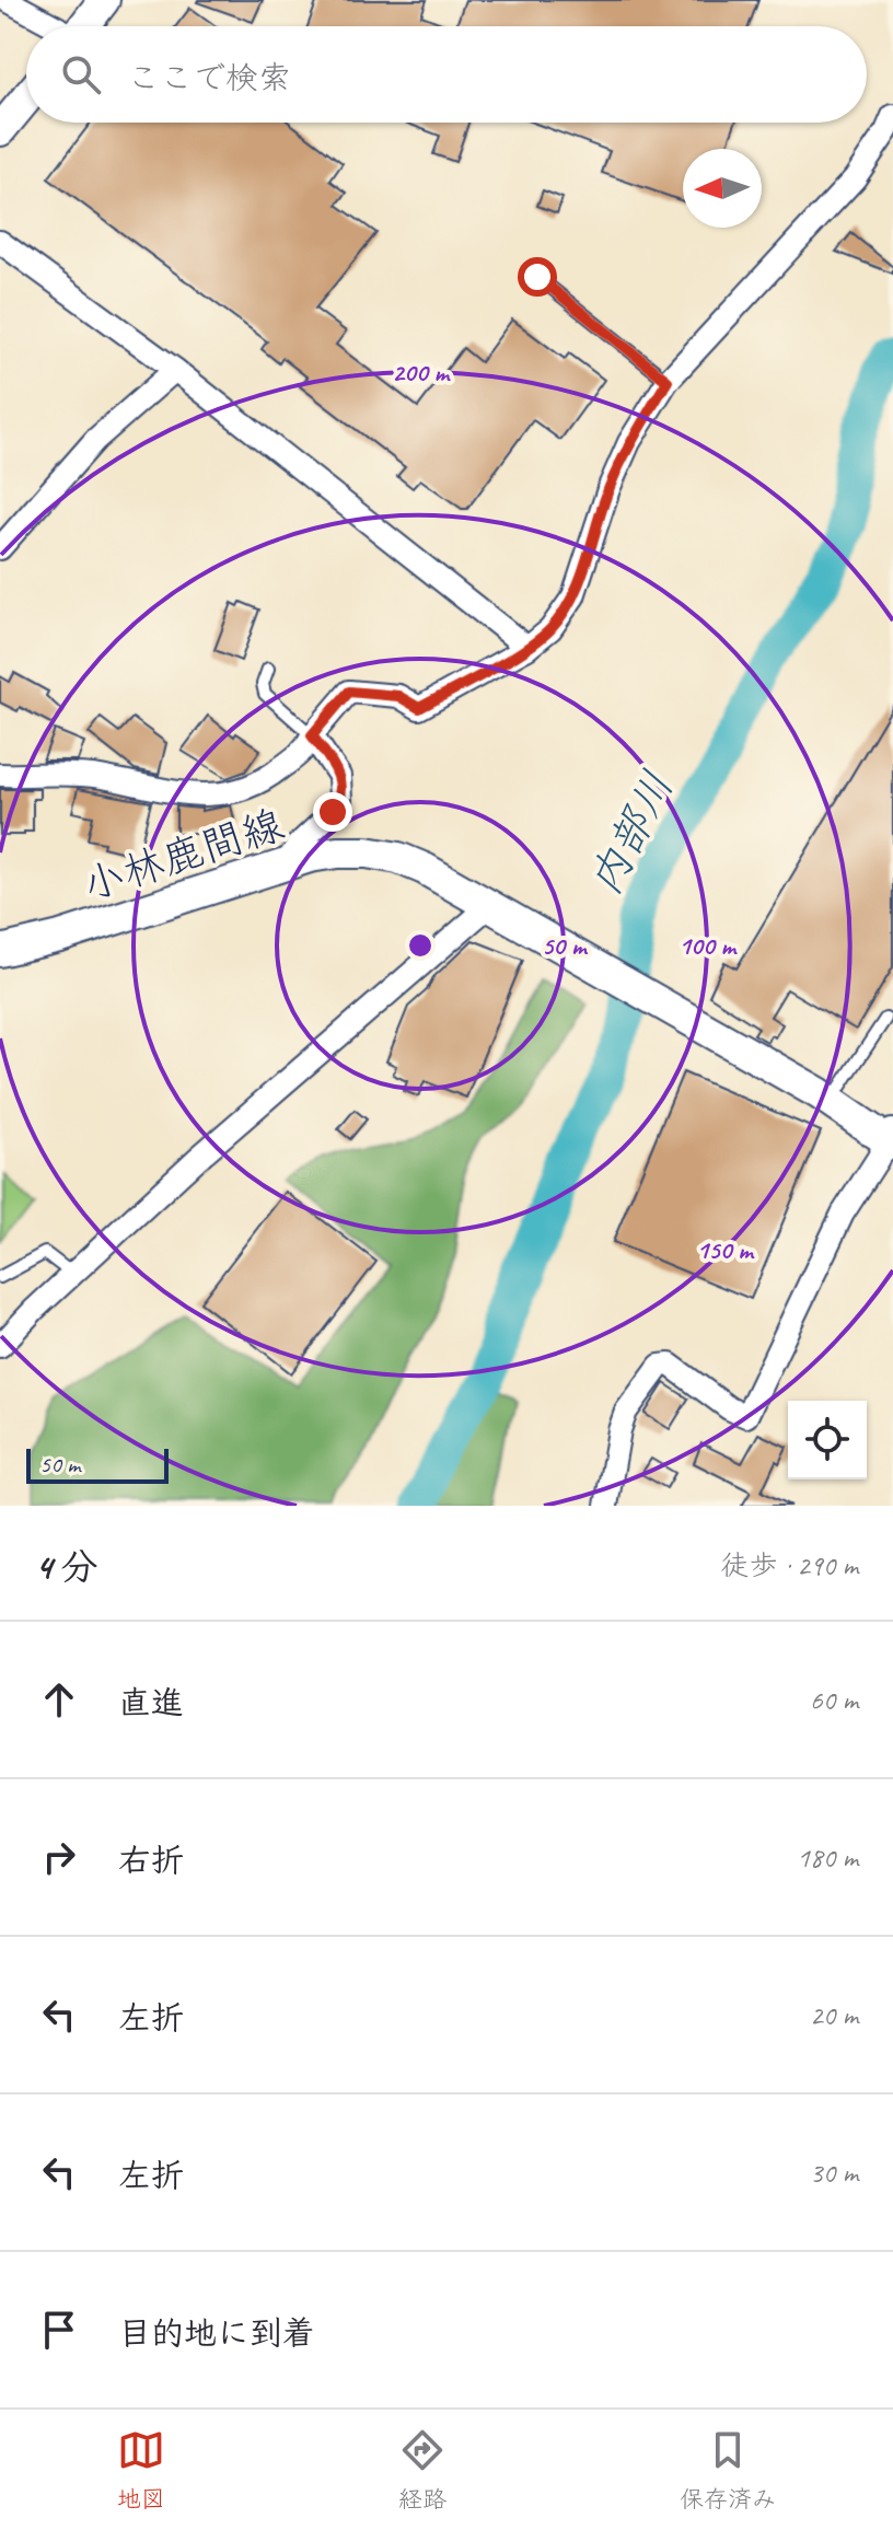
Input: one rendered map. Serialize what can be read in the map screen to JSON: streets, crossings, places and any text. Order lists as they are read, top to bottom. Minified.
{"streets":{"main road":["小林鹿間線"]},"water":["内部川"],"scale_bar":"50 m","north":"left","page":{"search":"ここで検索","scale":"50 m","heading":["4 分","徒歩 · 290 m"],"list":[["直進","60 m"],["右折","180 m"],["左折","20 m"],["左折","30 m"],"目的地に到着"],"nav":["地図","経路","保存済み"]},"rings":["200 m","50 m","100 m","150 m"]}
